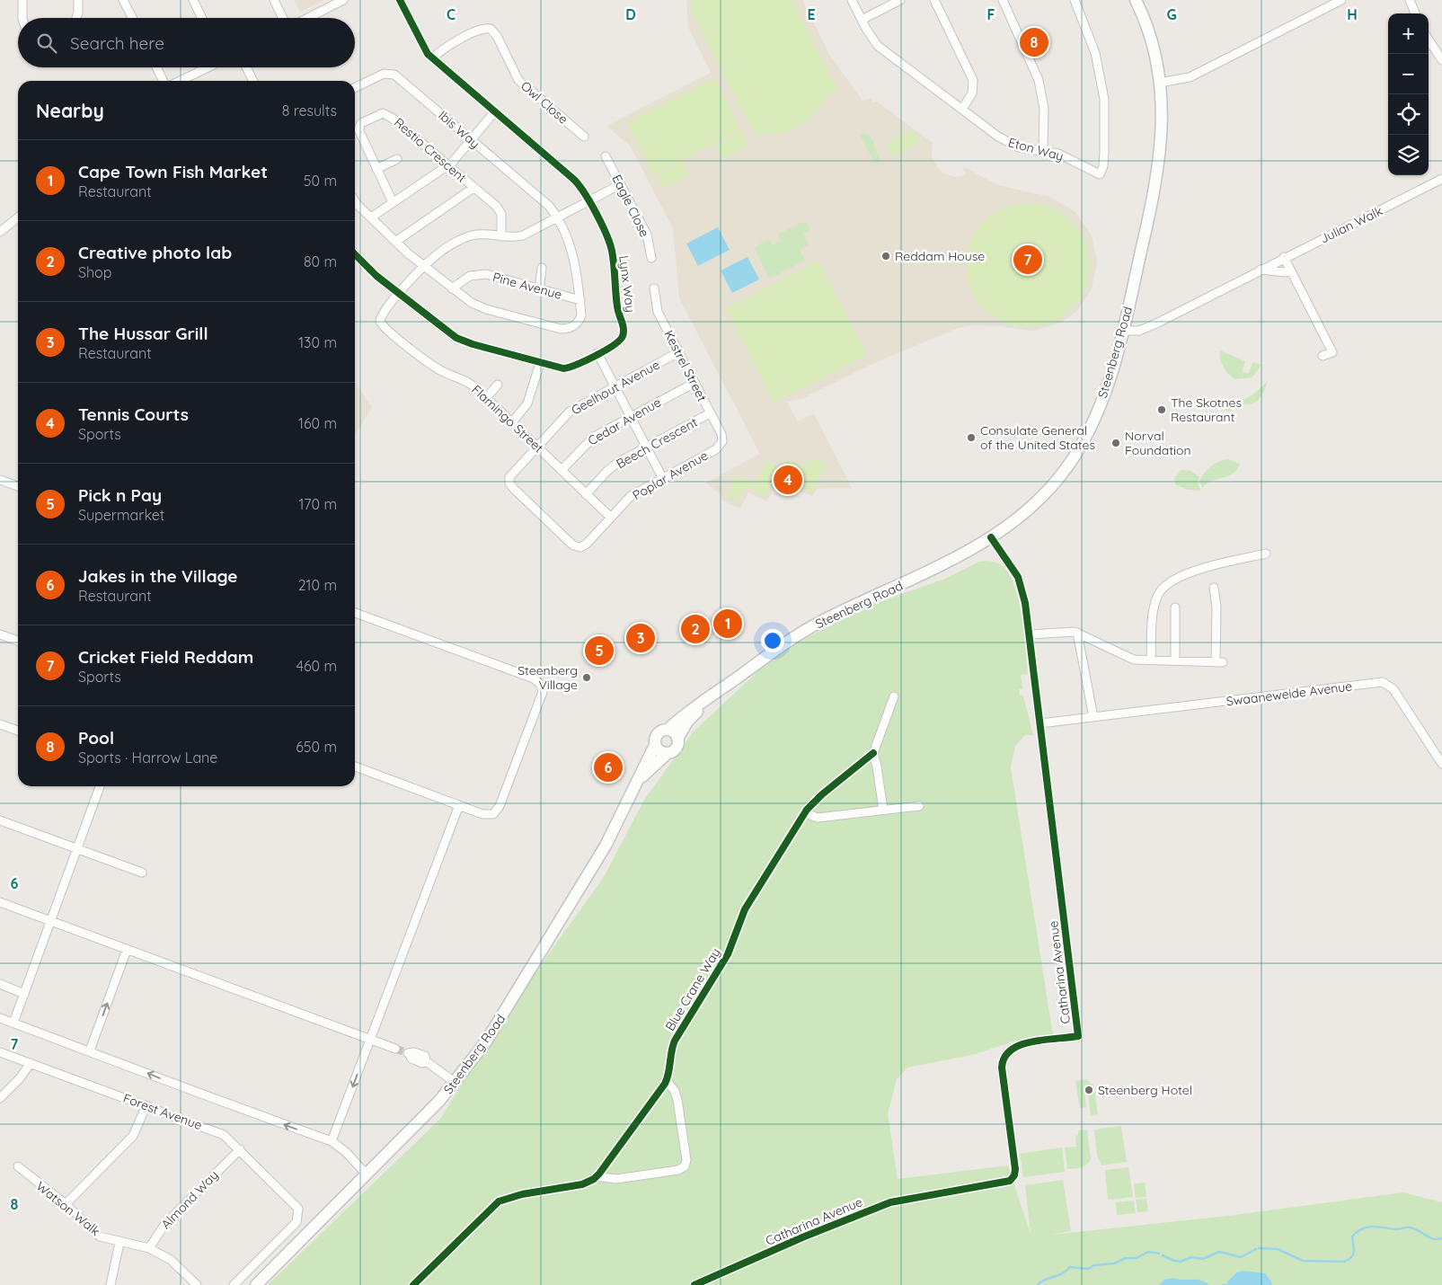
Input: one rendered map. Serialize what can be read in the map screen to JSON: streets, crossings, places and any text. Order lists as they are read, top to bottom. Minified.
{"streets":{"main road":["Steenberg Road"],"street":["Owl Close","Ibis Way","Eton Way","Restio Crescent","Eagle Close","Julian Walk","Lynx Way","Pine Avenue","Kestrel Street","Geelhout Avenue","Flamingo Street","Cedar Avenue","Beech Crescent","Poplar Avenue","Swaaneweide Avenue","Catharina Avenue","Blue Crane Way","Forest Avenue","Almond Way","Watson Walk"]},"crossings":[["Owl Close","Lynx Way"],["Ibis Way","Pine Avenue"],["Ibis Way","Flamingo Street"],["Restio Crescent","Flamingo Street"],["Eagle Close","Flamingo Street"],["Julian Walk","Steenberg Road"],["Lynx Way","Flamingo Street"],["Steenberg Road","Catharina Avenue"],["Kestrel Street","Geelhout Avenue"],["Kestrel Street","Cedar Avenue"],["Kestrel Street","Beech Crescent"],["Kestrel Street","Poplar Avenue"],["Geelhout Avenue","Flamingo Street"],["Geelhout Avenue","Poplar Avenue"],["Flamingo Street","Cedar Avenue"],["Flamingo Street","Beech Crescent"],["Flamingo Street","Poplar Avenue"],["Swaaneweide Avenue","Catharina Avenue"],["Forest Avenue","Almond Way"],["Almond Way","Watson Walk"]],"places":["Reddam House","The Skotnes Restaurant","Consulate General of the United States","Norval Foundation","Steenberg Village","Steenberg Hotel"],"page":{"map_buttons":["+","−"],"search":"Search here","pins":["8","7","4","1","2","3","5","6"],"heading":["Nearby","8 results"],"list":[{"mark":"1","name":"Cape Town Fish Market","note":"Restaurant","value":"50 m"},{"mark":"2","name":"Creative photo lab","note":"Shop","value":"80 m"},{"mark":"3","name":"The Hussar Grill","note":"Restaurant","value":"130 m"},{"mark":"4","name":"Tennis Courts","note":"Sports","value":"160 m"},{"mark":"5","name":"Pick n Pay","note":"Supermarket","value":"170 m"},{"mark":"6","name":"Jakes in the Village","note":"Restaurant","value":"210 m"},{"mark":"7","name":"Cricket Field Reddam","note":"Sports","value":"460 m"},{"mark":"8","name":"Pool","note":"Sports · Harrow Lane","value":"650 m"}]},"grid":{"columns":["C","D","E","F","G","H"],"rows":["6","7","8"]}}
